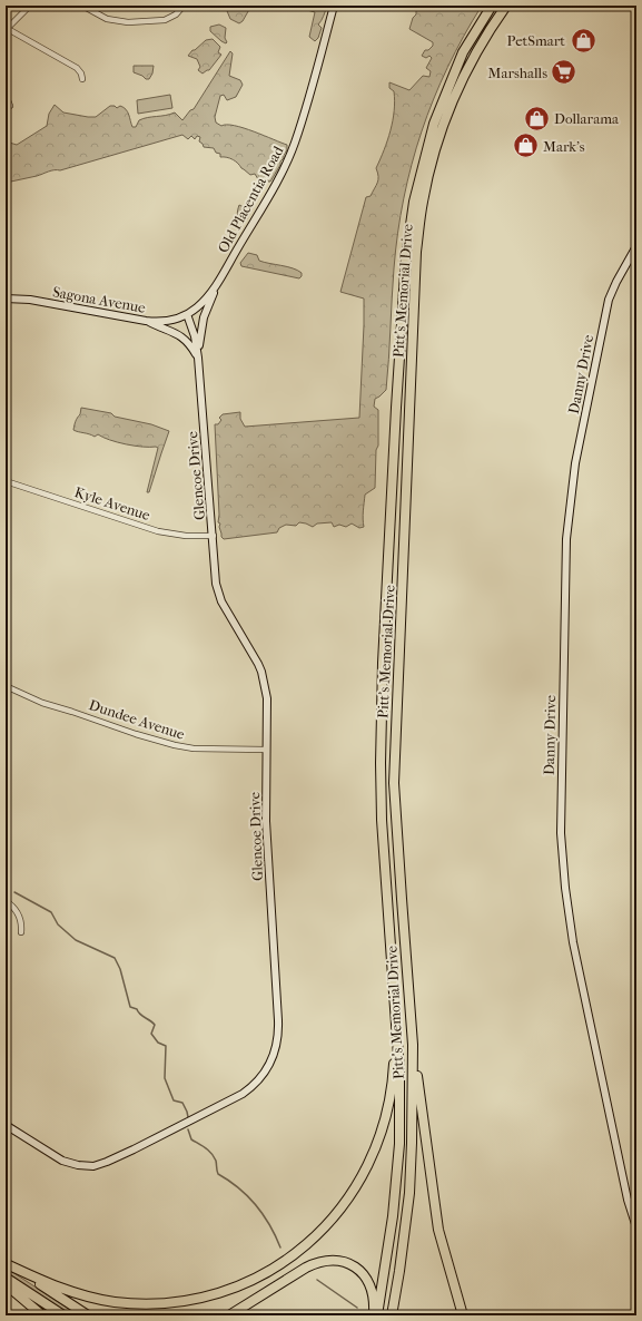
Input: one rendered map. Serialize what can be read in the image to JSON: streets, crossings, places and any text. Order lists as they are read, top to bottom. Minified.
{"streets":{"highway":["Pitt's Memorial Drive"],"street":["Old Placentia Road","Sagona Avenue","Danny Drive","Glencoe Drive","Kyle Avenue","Dundee Avenue"]},"crossings":[["Old Placentia Road","Sagona Avenue"],["Old Placentia Road","Glencoe Drive"],["Sagona Avenue","Glencoe Drive"],["Glencoe Drive","Kyle Avenue"],["Glencoe Drive","Dundee Avenue"]],"places":{"shop":["PetSmart","Dollarama","Mark's"],"supermarket":["Marshalls"]}}
